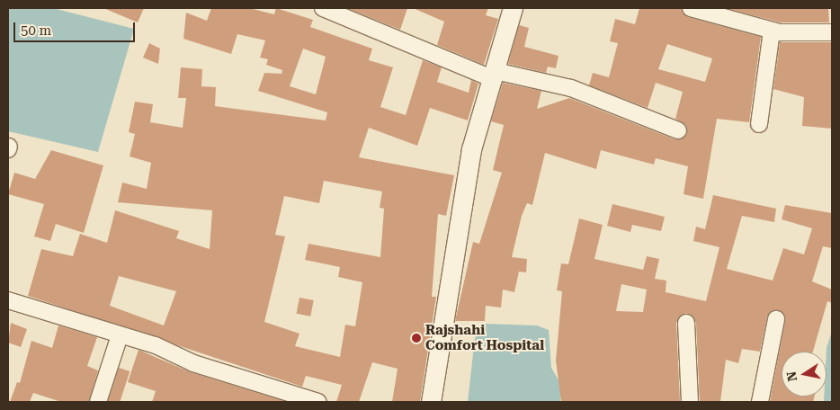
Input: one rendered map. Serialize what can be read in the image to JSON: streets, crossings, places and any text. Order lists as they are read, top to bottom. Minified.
{"places":["Rajshahi Comfort Hospital"],"scale_bar":"50 m","north":"left"}
